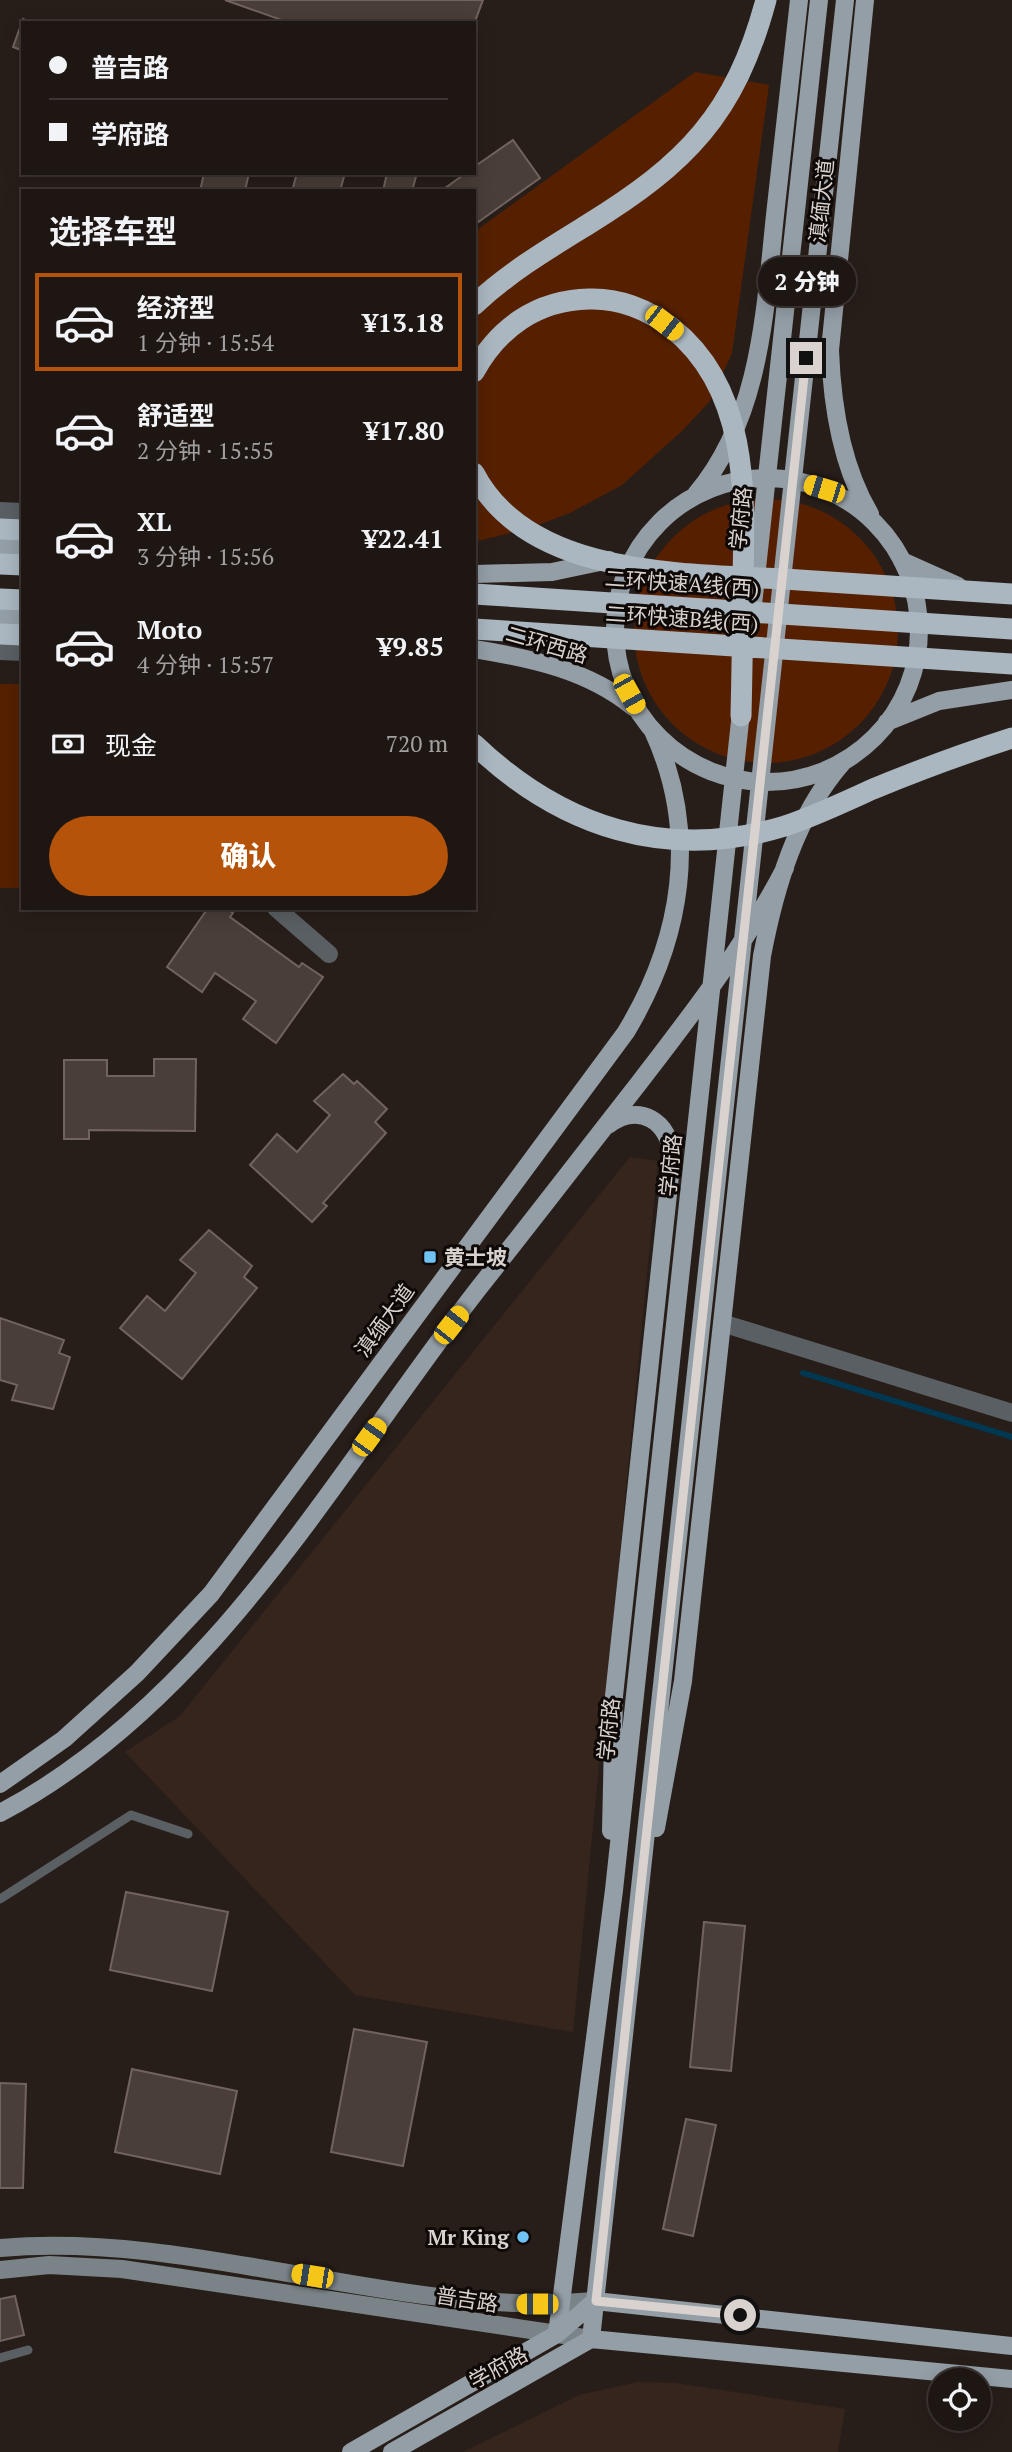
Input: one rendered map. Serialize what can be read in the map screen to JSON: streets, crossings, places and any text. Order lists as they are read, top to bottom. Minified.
{"streets":{"highway":["二环快速A线(西)","二环快速B线(西)"],"main road":["滇缅大道","学府路","二环西路","普吉路"]},"crossings":[["学府路","普吉路"]],"places":{"transit":["黄士坡"],"other":["Mr King"]},"page":{"banner":["普吉路","学府路"],"heading":"选择车型","bubble":"2 分钟","list":[{"name":"经济型","note":"1 分钟 · 15:54","value":"¥13.18"},{"name":"舒适型","note":"2 分钟 · 15:55","value":"¥17.80"},{"name":"XL","note":"3 分钟 · 15:56","value":"¥22.41"},{"name":"Moto","note":"4 分钟 · 15:57","value":"¥9.85"}],"pay":["现金","720 m"],"buttons":"确认"}}
